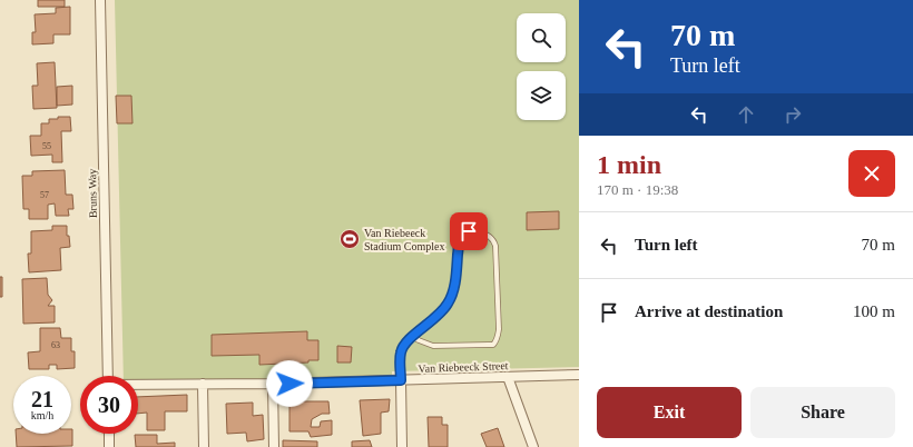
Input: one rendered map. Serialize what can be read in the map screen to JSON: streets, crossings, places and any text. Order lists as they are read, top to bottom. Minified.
{"streets":{"street":["Bruns Way","Van Riebeeck Street"]},"places":{"sports":["Van Riebeeck Stadium Complex"]},"house_numbers":["55","57","63"],"page":{"turn":["70 m","Turn left"],"heading":["1 min","170 m · 19:38"],"list":[{"name":"Turn left","value":"70 m"},{"name":"Arrive at destination","value":"100 m"}],"speed":"21 km/h","limit":"30","buttons":["Exit","Share"]}}
